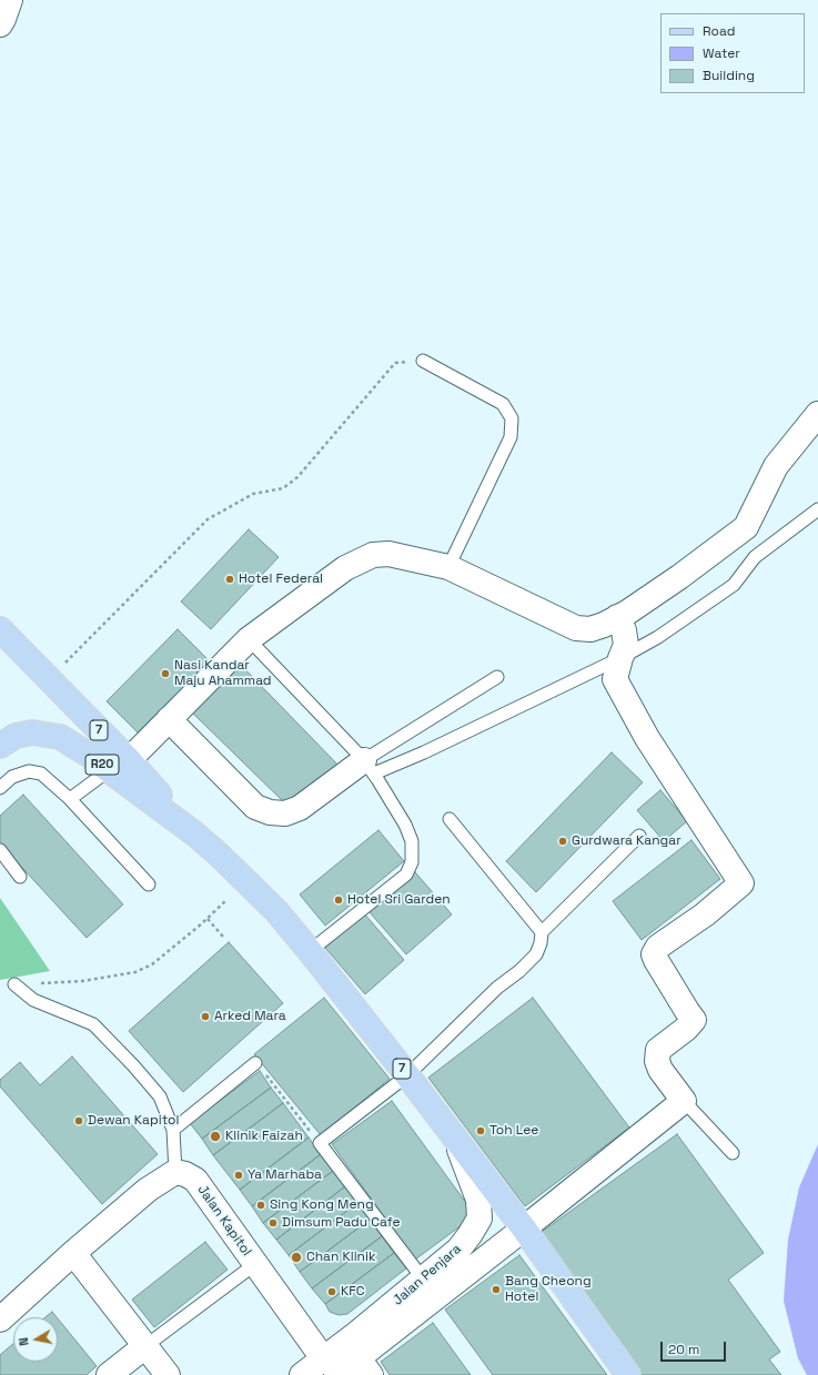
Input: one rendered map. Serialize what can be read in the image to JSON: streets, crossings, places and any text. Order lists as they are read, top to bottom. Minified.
{"streets":{"main road":["7","R20"],"street":["Jalan Kapitol","Jalan Penjara"]},"crossings":[["7","R20"],["7","Jalan Penjara"],["Jalan Kapitol","Jalan Penjara"]],"places":["Hotel Federal","Nasi Kandar Maju Ahammad","Gurdwara Kangar","Hotel Sri Garden","Arked Mara","Dewan Kapitol","Toh Lee","Klinik Faizah","Ya Marhaba","Sing Kong Meng","Dimsum Padu Cafe","Chan Klinik","Bang Cheong Hotel","KFC"],"legend":["Road","Water","Building"],"scale_bar":"20 m","north":"left"}
